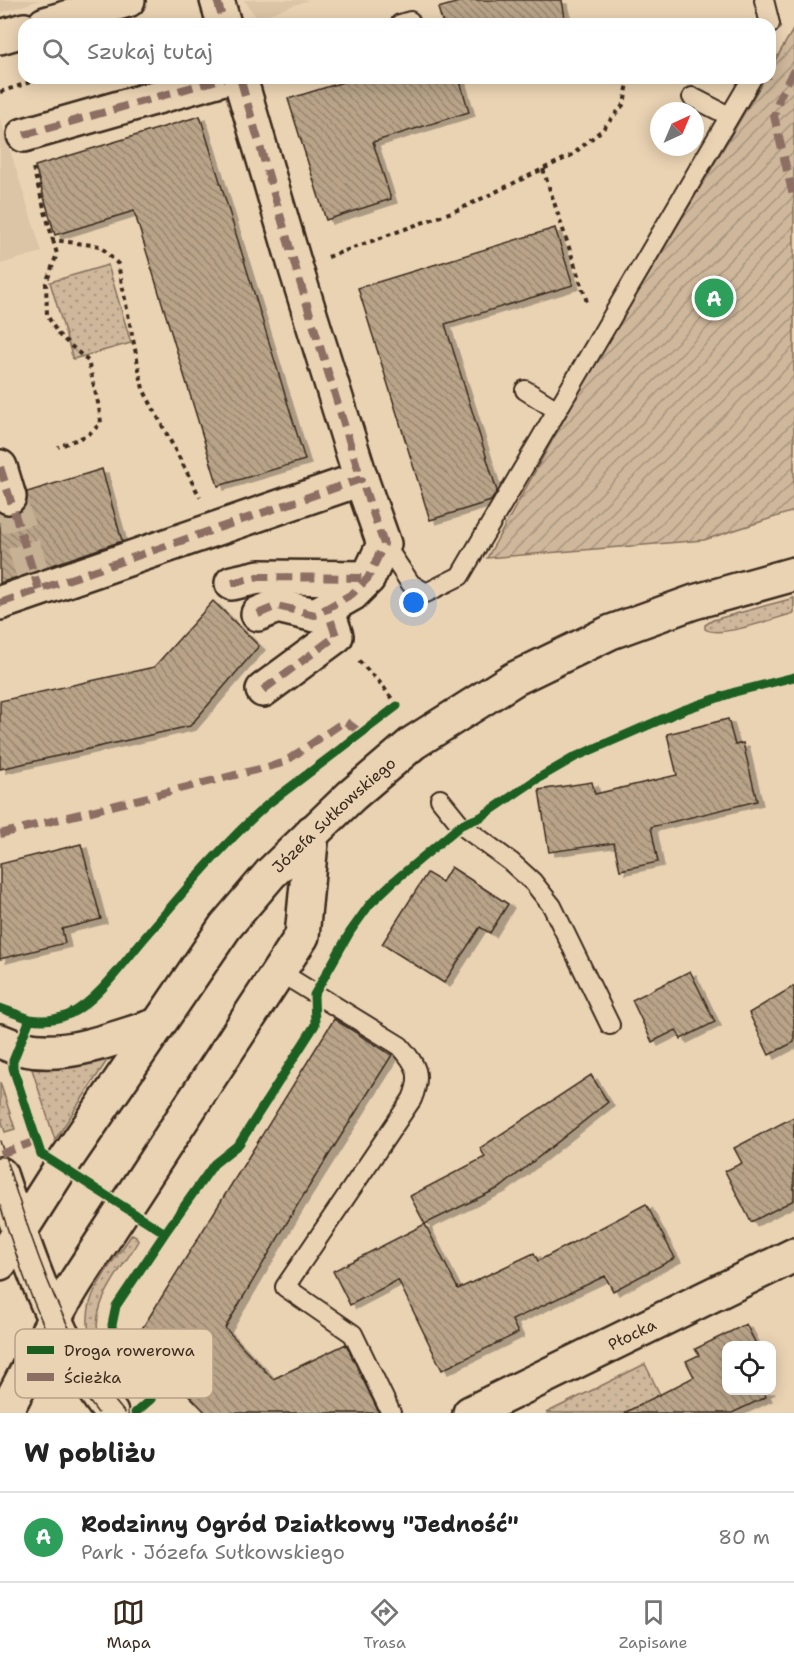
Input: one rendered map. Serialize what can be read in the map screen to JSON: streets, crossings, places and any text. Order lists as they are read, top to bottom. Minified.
{"streets":{"street":["Józefa Sułkowskiego","Płocka"]},"legend":["Droga rowerowa","Ścieżka"],"north":"top right","page":{"search":"Szukaj tutaj","pins":"A","heading":"W pobliżu","list":[{"mark":"A","name":"Rodzinny Ogród Działkowy \"Jedność\"","note":"Park · Józefa Sułkowskiego","value":"80 m"}],"nav":["Mapa","Trasa","Zapisane"]}}
